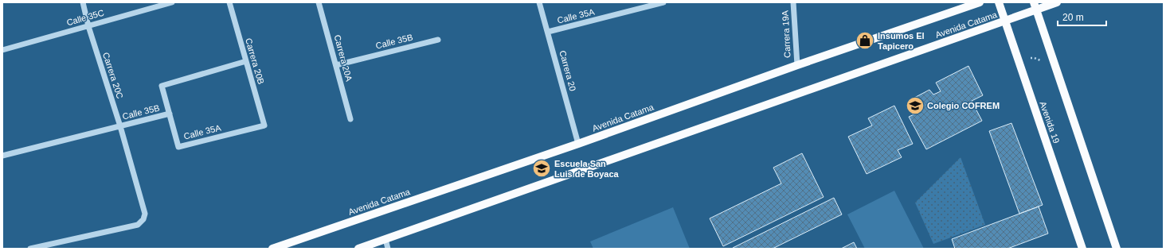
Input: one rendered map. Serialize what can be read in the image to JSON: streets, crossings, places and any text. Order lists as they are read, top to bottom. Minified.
{"streets":{"main road":["Avenida Catama","Avenida 19"],"street":["Calle 35A","Calle 35C","Carrera 19A","Calle 35B","Carrera 20A","Carrera 20B","Carrera 20","Carrera 20C"]},"crossings":[["Calle 35A","Calle 35B"],["Calle 35A","Carrera 20B"],["Calle 35A","Carrera 20"],["Calle 35C","Carrera 20C"],["Avenida Catama","Carrera 19A"],["Avenida Catama","Carrera 20"],["Avenida Catama","Avenida 19"],["Calle 35B","Carrera 20A"],["Calle 35B","Carrera 20B"],["Calle 35B","Carrera 20C"]],"places":{"shop":["Insumos El Tapicero"],"school or university":["Colegio COFREM","Escuela San Luis de Boyaca"]},"scale_bar":"20 m"}
